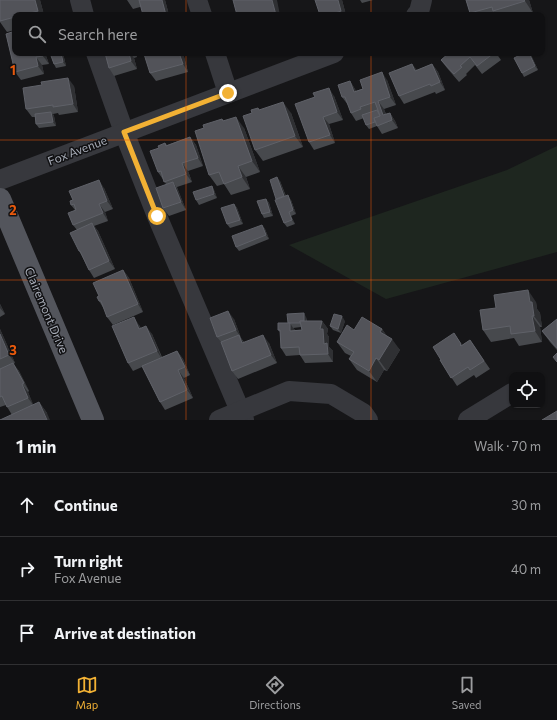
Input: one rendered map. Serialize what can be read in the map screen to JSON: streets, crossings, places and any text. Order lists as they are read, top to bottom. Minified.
{"streets":{"main road":["Clairemont Drive"],"street":["Fox Avenue"]},"page":{"search":"Search here","heading":["1 min","Walk · 70 m"],"list":[["Continue","30 m"],["Turn right","Fox Avenue","40 m"],"Arrive at destination"],"nav":["Map","Directions","Saved"]},"grid":{"rows":["1","2","3"]}}
